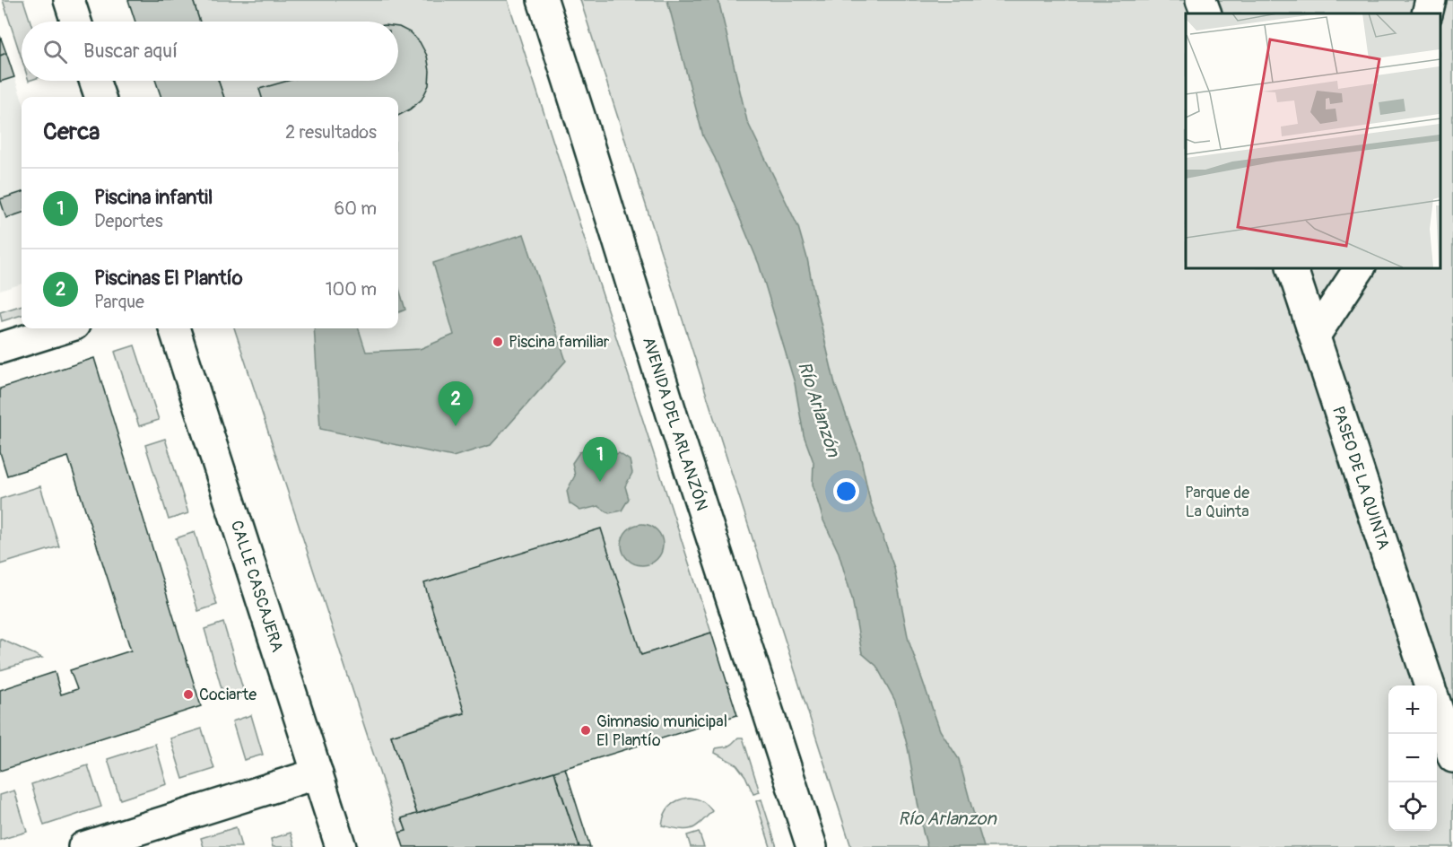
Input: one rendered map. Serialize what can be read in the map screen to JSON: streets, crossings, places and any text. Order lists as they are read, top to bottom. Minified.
{"streets":{"street":["AVENIDA DEL ARLANZÓN","PASEO DE LA QUINTA","CALLE CASCAJERA"]},"water":["Río Arlanzón","Río Arlanzon"],"parks":["Parque de La Quinta"],"places":["Piscina familiar","Cociarte","Gimnasio municipal El Plantío"],"page":{"search":"Buscar aquí","heading":["Cerca","2 resultados"],"list":[{"mark":"1","name":"Piscina infantil","note":"Deportes","value":"60 m"},{"mark":"2","name":"Piscinas El Plantío","note":"Parque","value":"100 m"}],"pins":["2","1"],"map_buttons":["+","−"]}}
